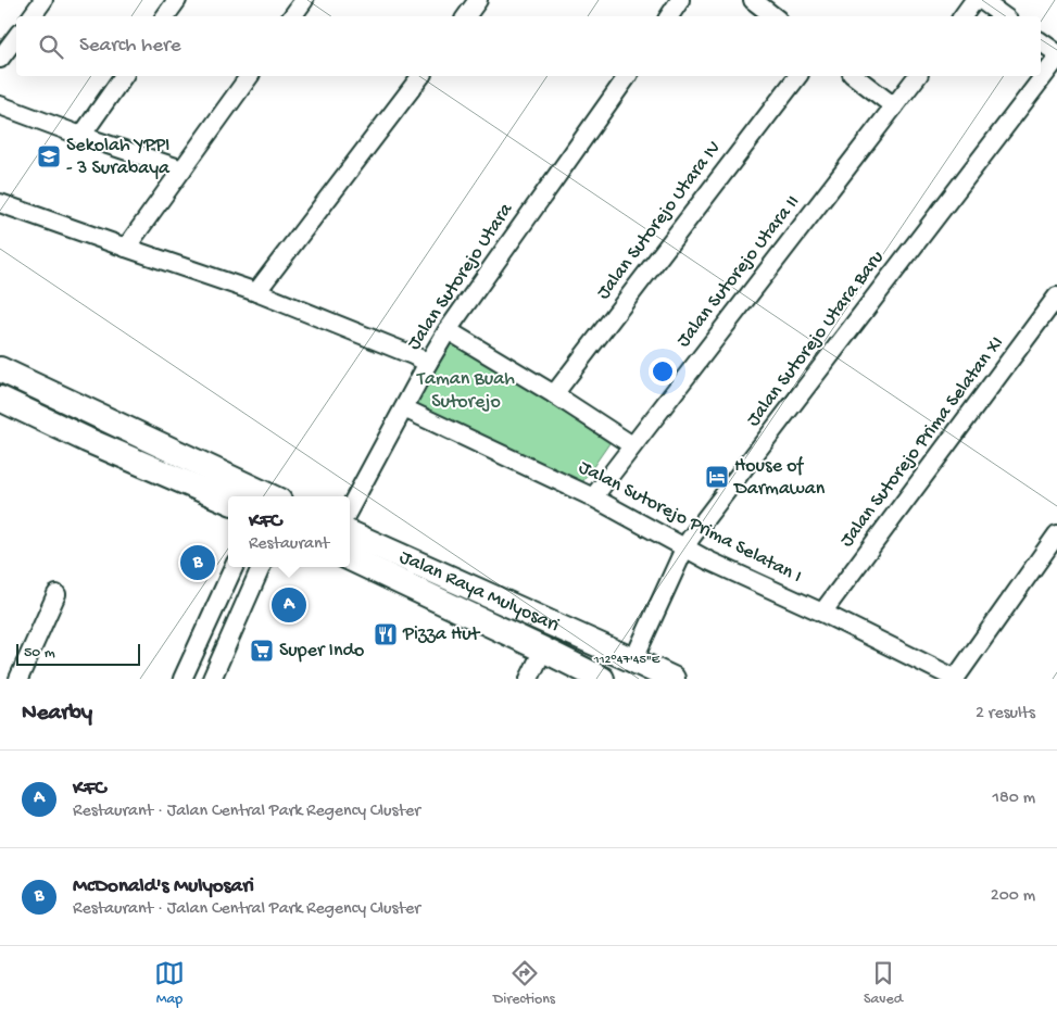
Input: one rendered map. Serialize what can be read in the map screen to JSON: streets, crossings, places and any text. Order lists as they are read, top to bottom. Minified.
{"streets":{"main road":["Jalan Raya Mulyosari"],"street":["Jalan Sutorejo Utara IV","Jalan Sutorejo Utara II","Jalan Sutorejo Utara","Jalan Sutorejo Utara Baru","Jalan Sutorejo Prima Selatan XI","Jalan Sutorejo Prima Selatan I"]},"crossings":[["Jalan Sutorejo Utara II","Jalan Sutorejo Prima Selatan I"],["Jalan Sutorejo Utara","Jalan Sutorejo Prima Selatan I"],["Jalan Sutorejo Utara Baru","Jalan Sutorejo Prima Selatan I"],["Jalan Sutorejo Utara Baru","Jalan Raya Mulyosari"],["Jalan Sutorejo Prima Selatan XI","Jalan Sutorejo Prima Selatan I"]],"parks":["Taman Buah Sutorejo"],"places":{"school or university":["Sekolah YPPI - 3 Surabaya"],"hotel":["House of Darmawan"],"restaurant":["Pizza Hut"],"supermarket":["Super Indo"]},"scale_bar":"50 m","page":{"search":"Search here","popup":["KFC","Restaurant"],"pins":["B","A"],"scale":"50 m","heading":["Nearby","2 results"],"list":[{"mark":"A","name":"KFC","note":"Restaurant · Jalan Central Park Regency Cluster","value":"180 m"},{"mark":"B","name":"McDonald's Mulyosari","note":"Restaurant · Jalan Central Park Regency Cluster","value":"200 m"}],"nav":["Map","Directions","Saved"]},"coordinates":["112°47'45\"E"]}
